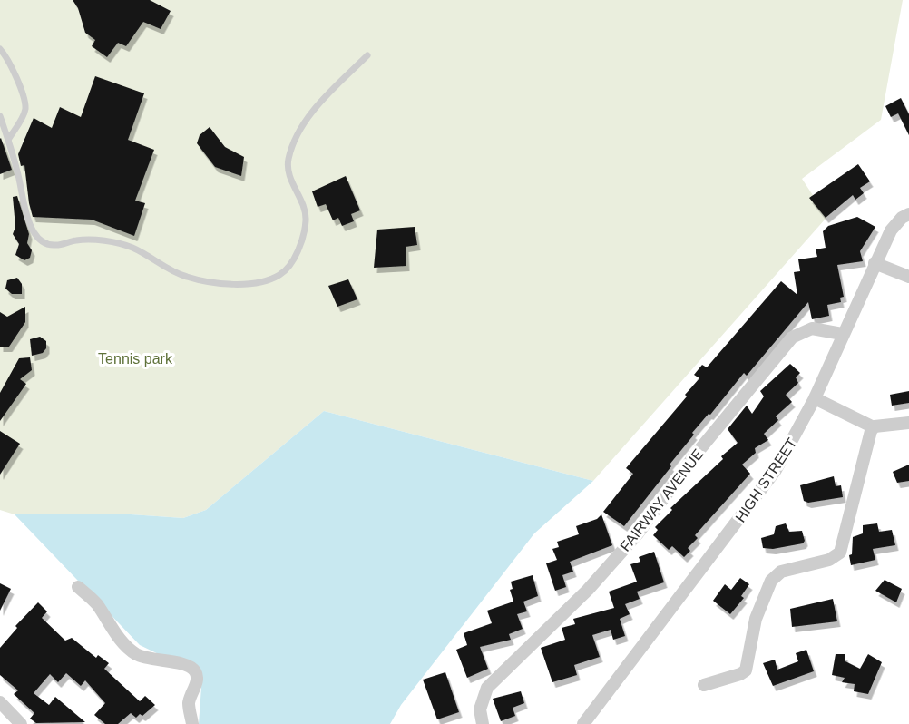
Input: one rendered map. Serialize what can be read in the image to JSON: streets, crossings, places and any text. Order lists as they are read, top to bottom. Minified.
{"streets":{"street":["HIGH STREET","FAIRWAY AVENUE"]},"crossings":[["HIGH STREET","FAIRWAY AVENUE"]],"parks":["Tennis park"]}
